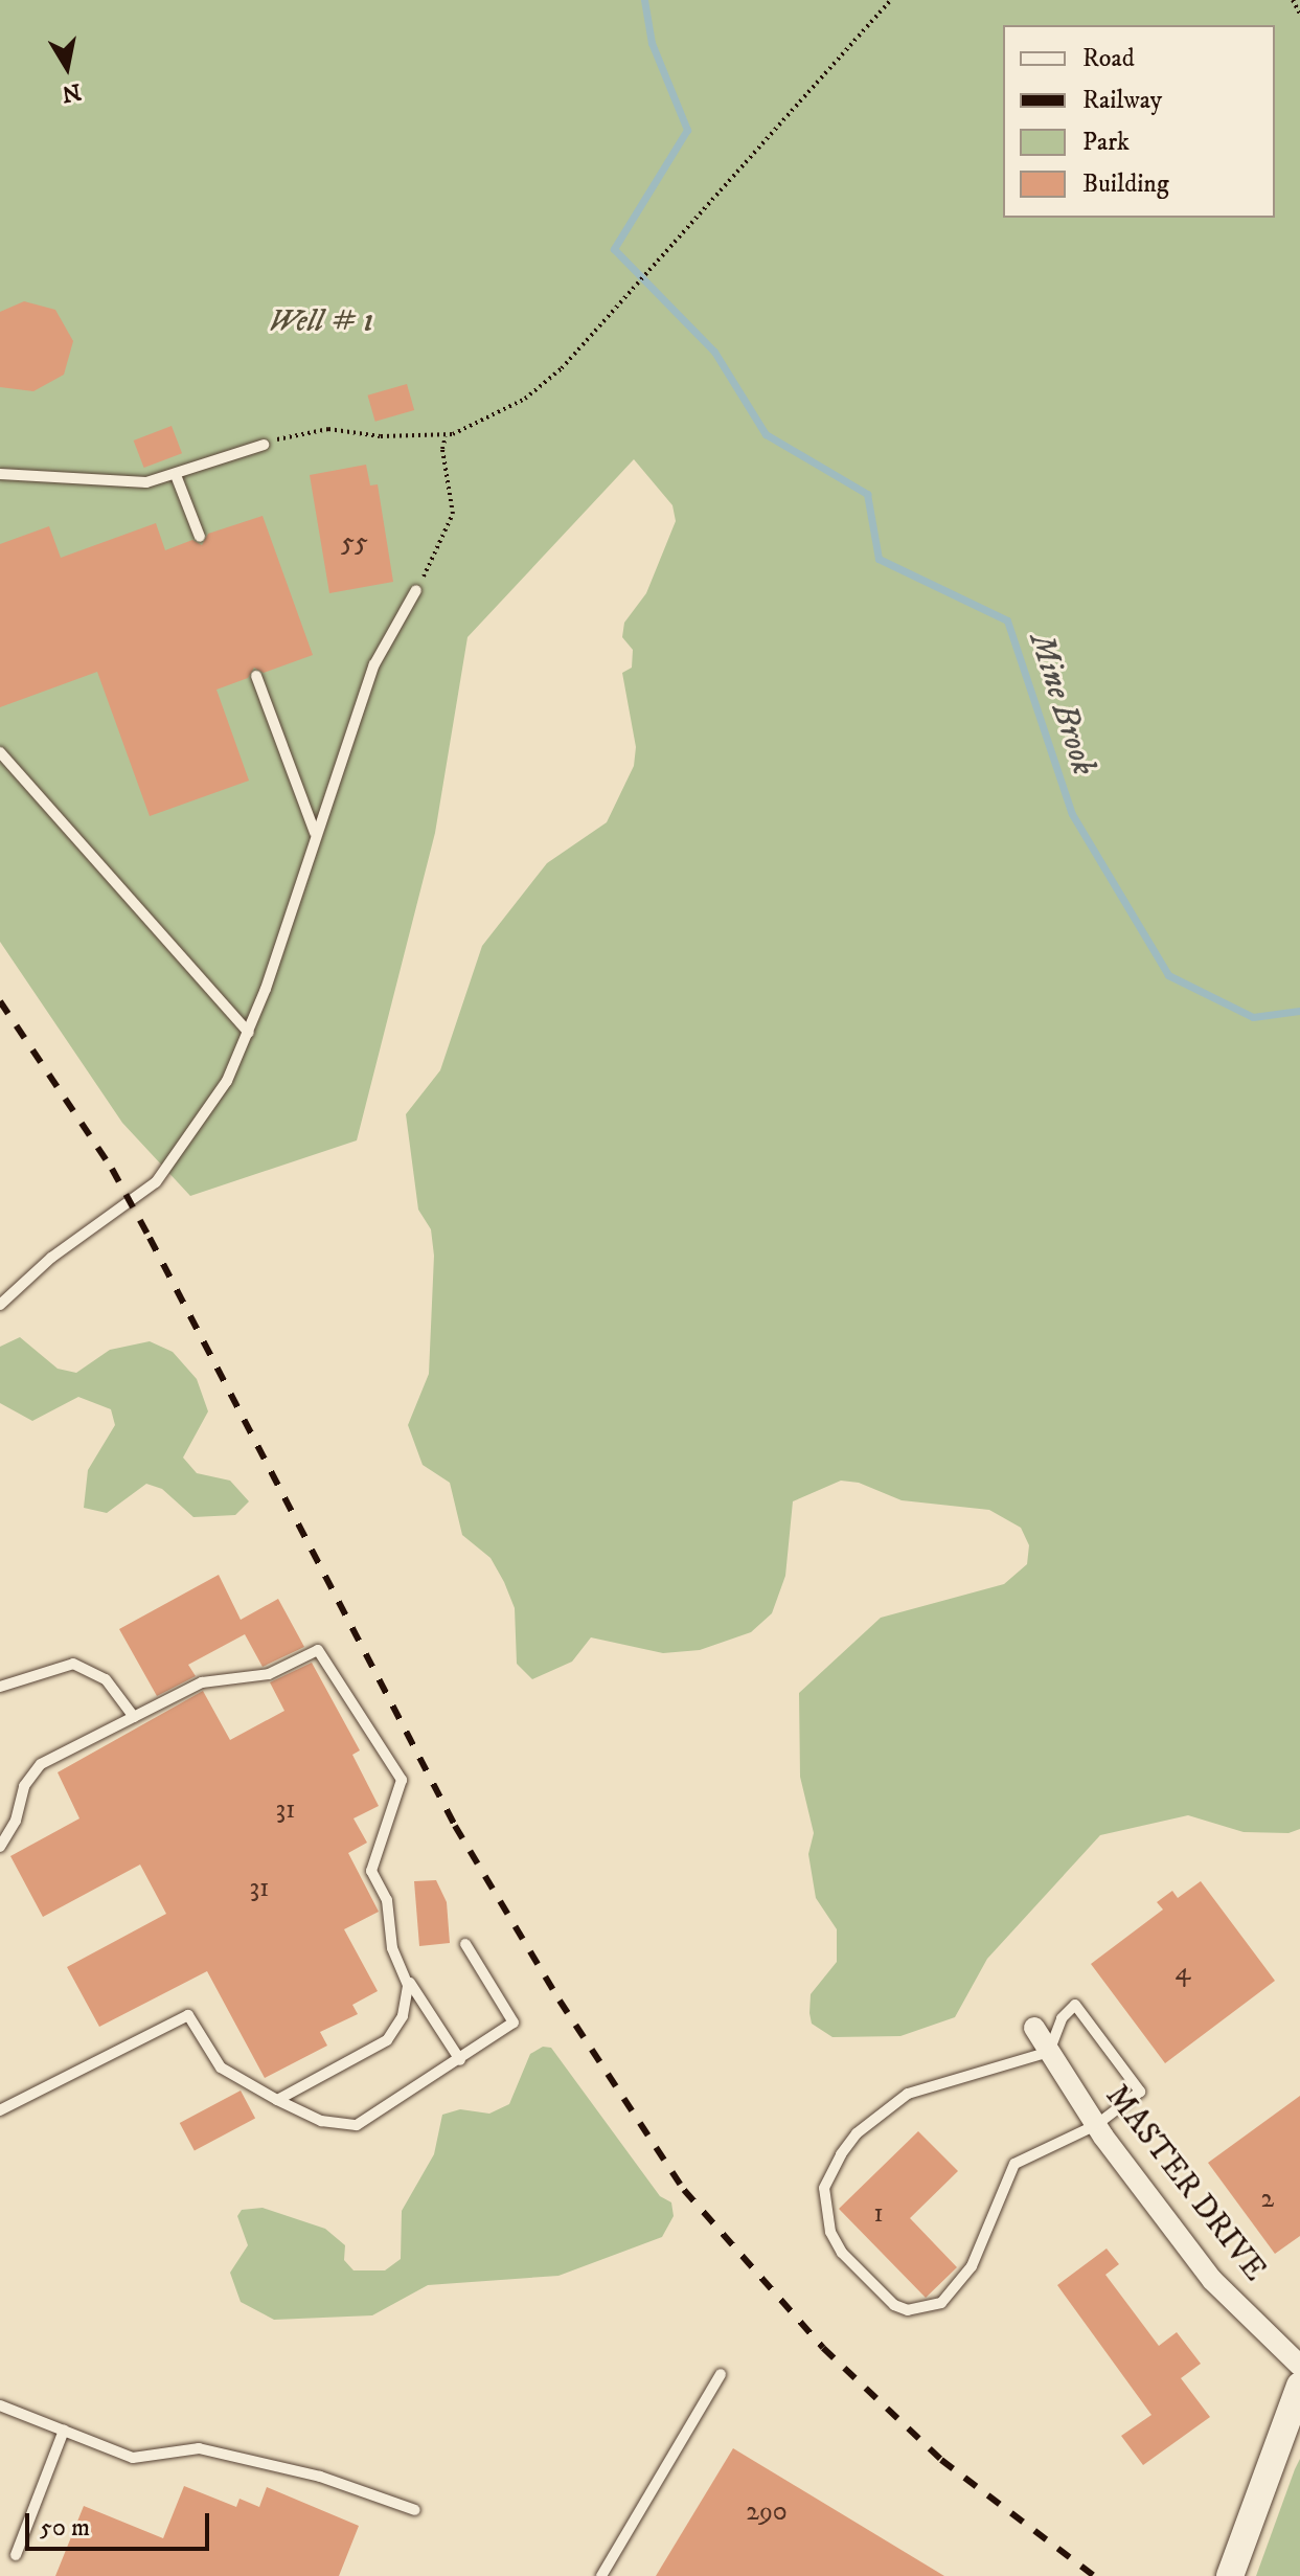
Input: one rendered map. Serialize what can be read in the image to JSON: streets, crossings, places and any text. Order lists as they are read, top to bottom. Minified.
{"streets":{"street":["MASTER DRIVE"]},"water":["Mine Brook"],"parks":["Well # 1"],"house_numbers":["55","31","31","4","2","1","290"],"legend":["Road","Railway","Park","Building"],"scale_bar":"50 m","north":"bottom"}
